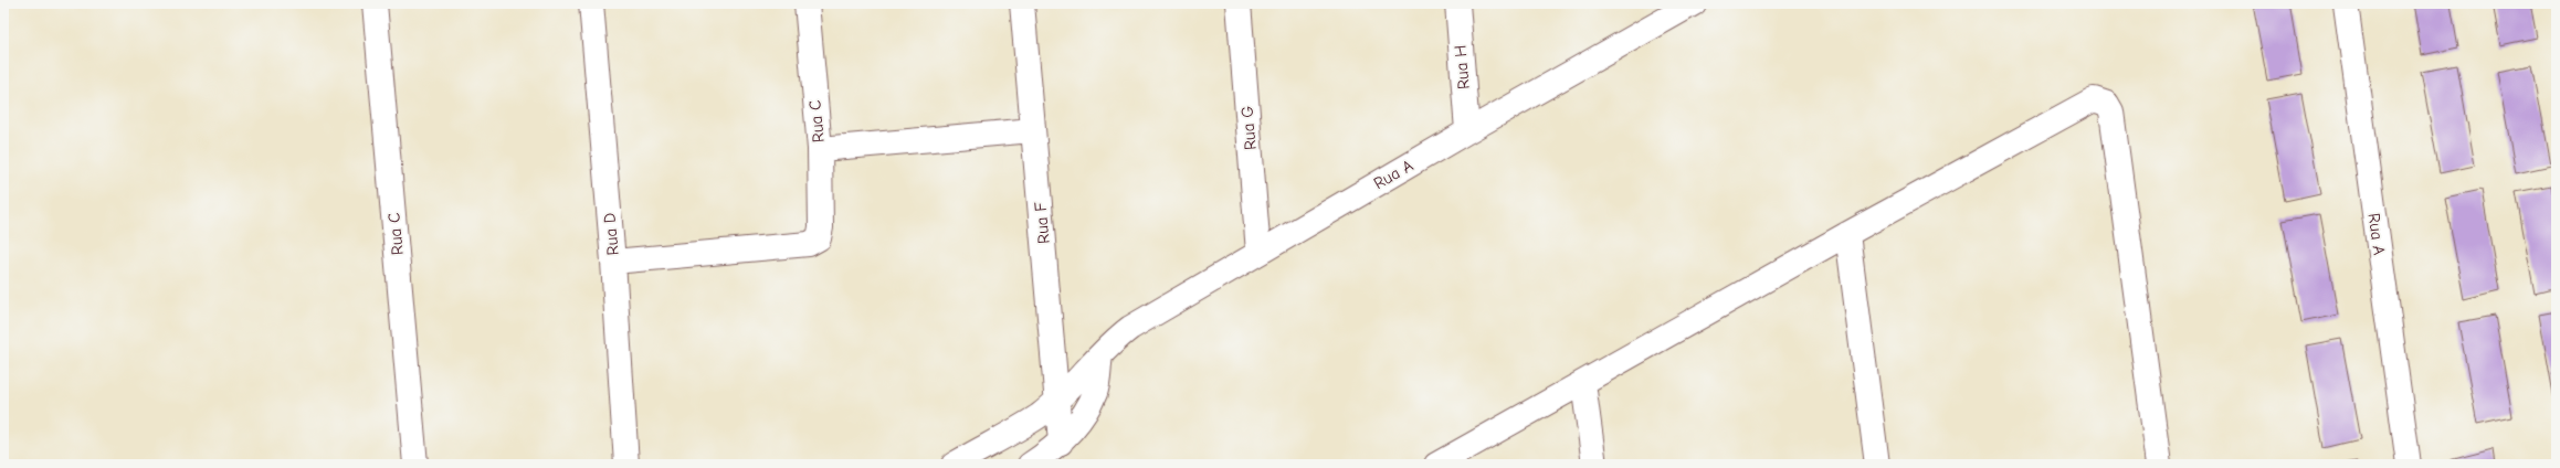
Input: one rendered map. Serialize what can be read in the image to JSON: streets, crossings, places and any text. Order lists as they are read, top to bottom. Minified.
{"streets":{"street":["Rua H","Rua C","Rua G","Rua A","Rua F","Rua D"]},"crossings":[["Rua H","Rua A"],["Rua C","Rua D"],["Rua G","Rua A"],["Rua A","Rua F"]]}
